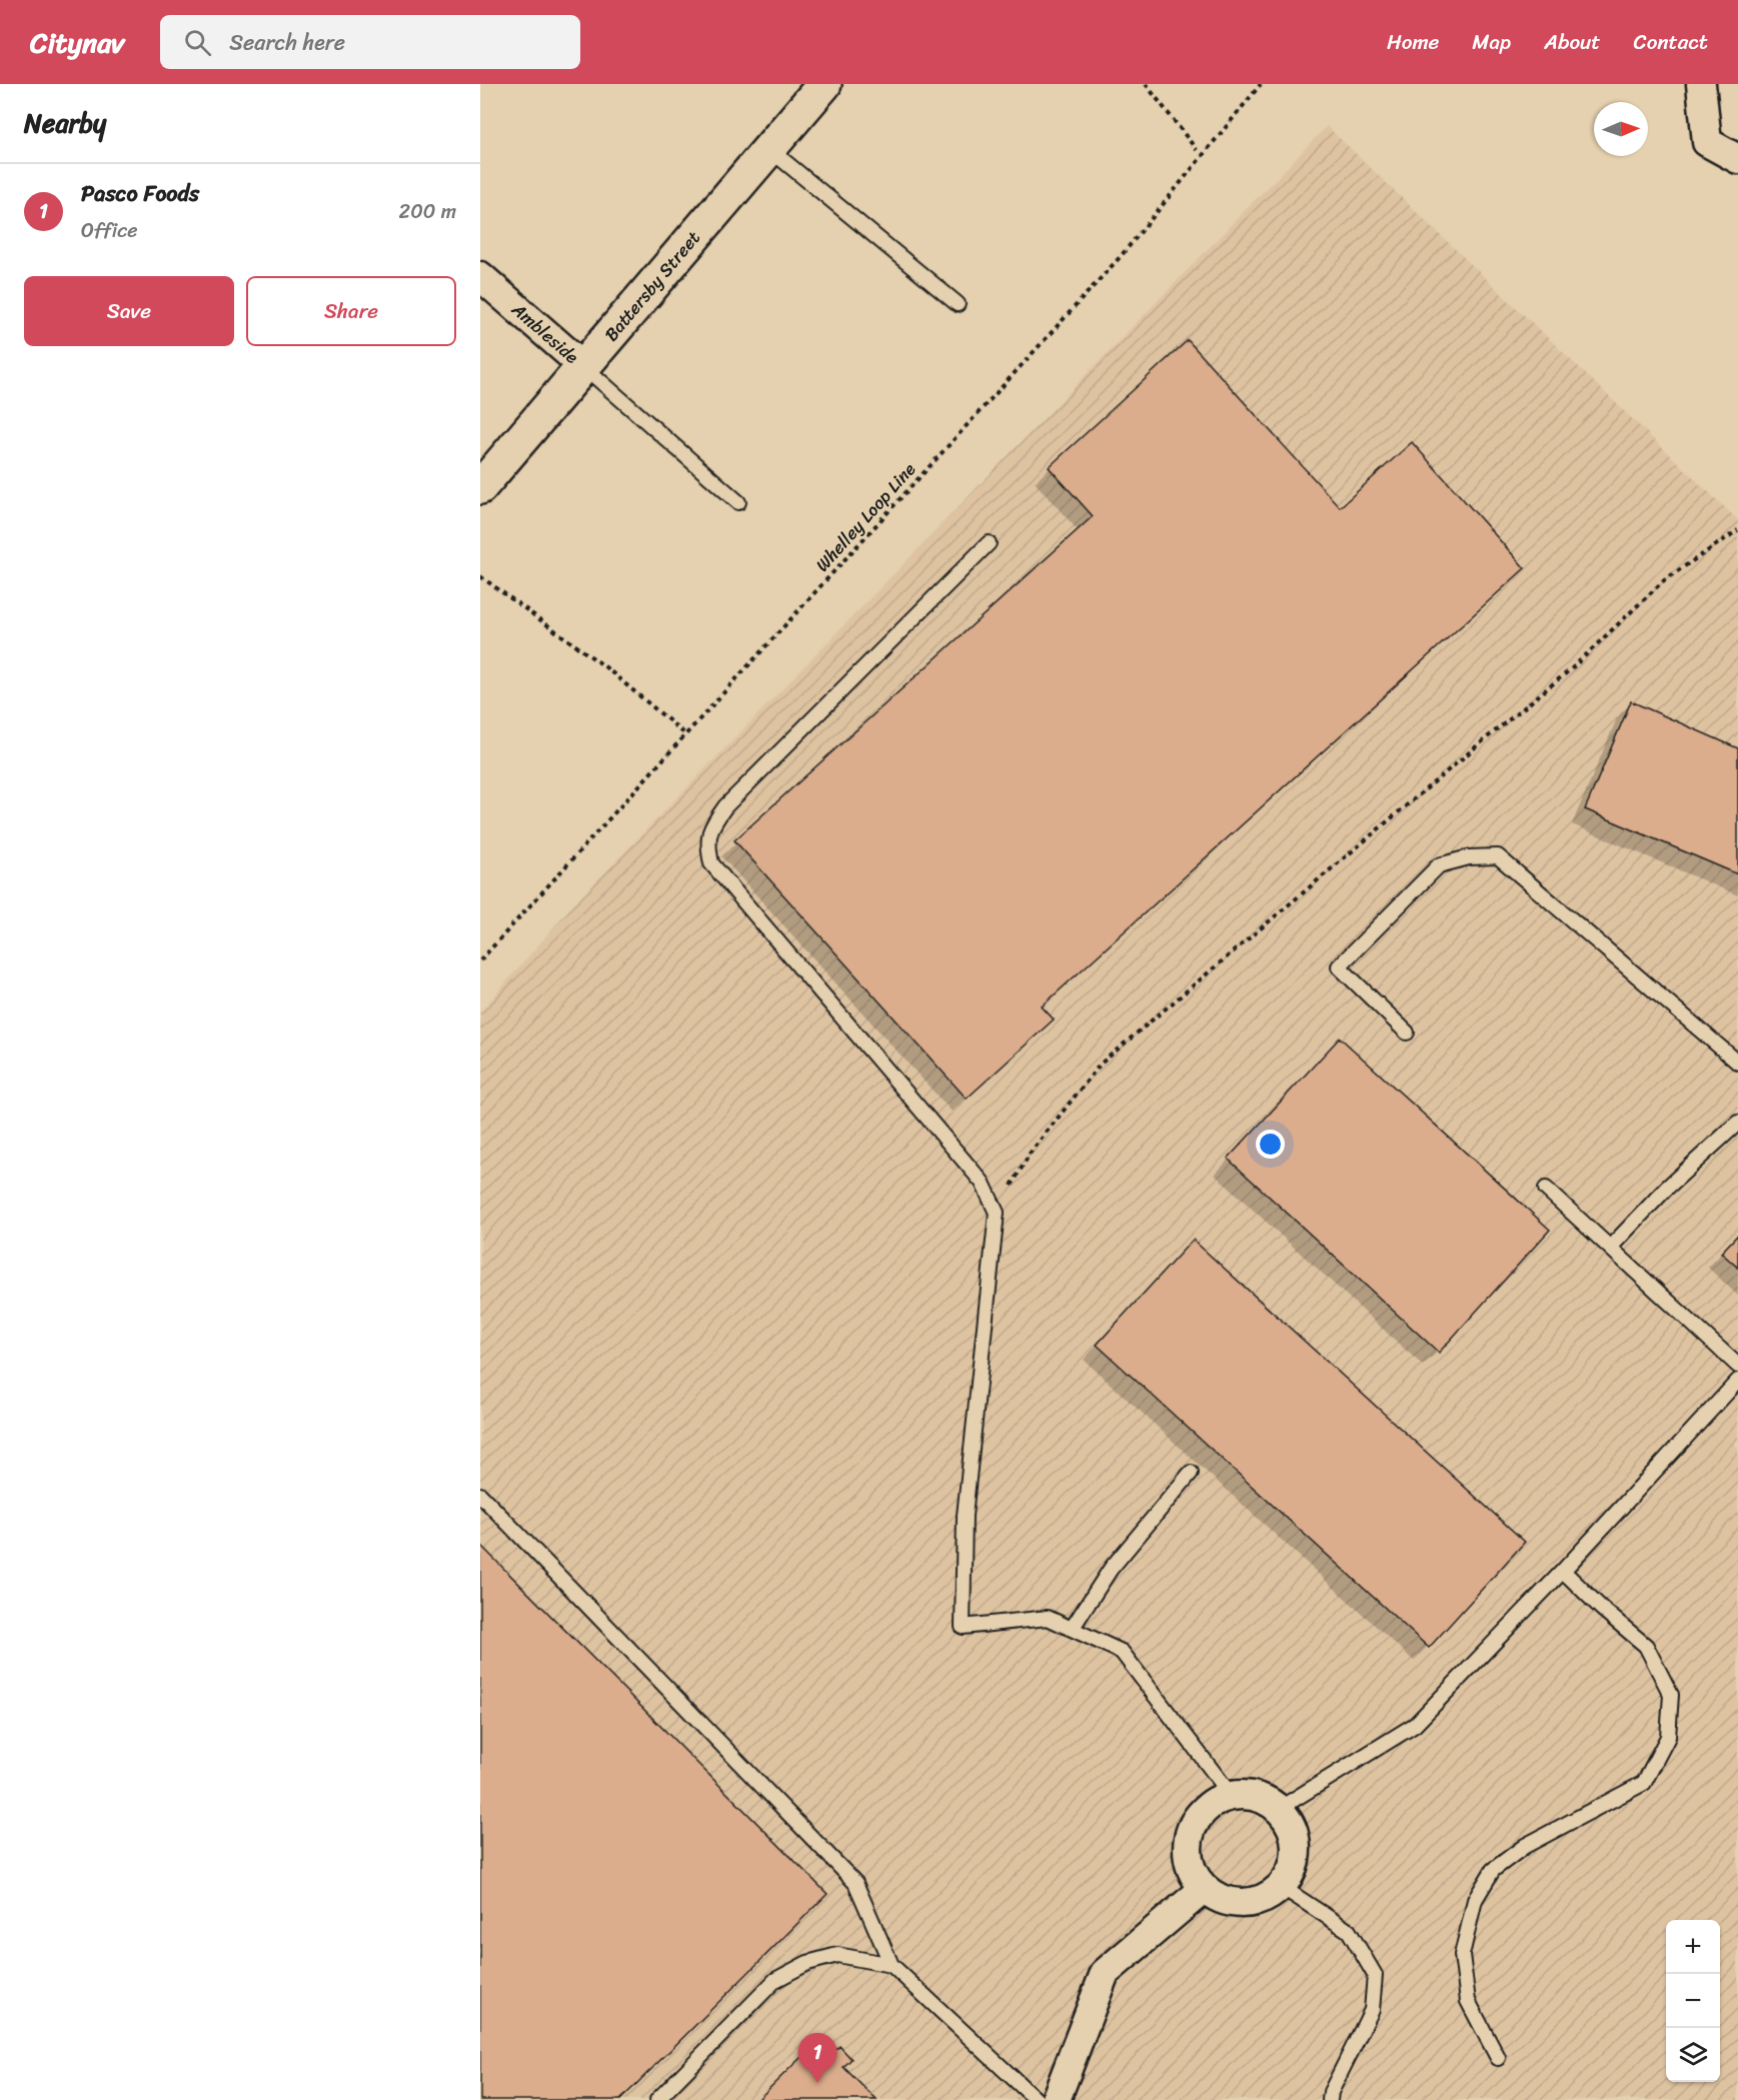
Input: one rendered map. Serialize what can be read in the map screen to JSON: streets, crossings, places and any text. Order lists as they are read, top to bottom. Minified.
{"streets":{"street":["Battersby Street","Ambleside"],"path":["Whelley Loop Line"]},"crossings":[["Battersby Street","Ambleside"]],"north":"right","page":{"header":"Citynav","search":"Search here","nav":["Home","Map","About","Contact"],"heading":"Nearby","list":[{"mark":"1","name":"Pasco Foods","note":"Office","value":"200 m"}],"buttons":["Save","Share"],"map_buttons":["+","−"],"pins":"1"}}
